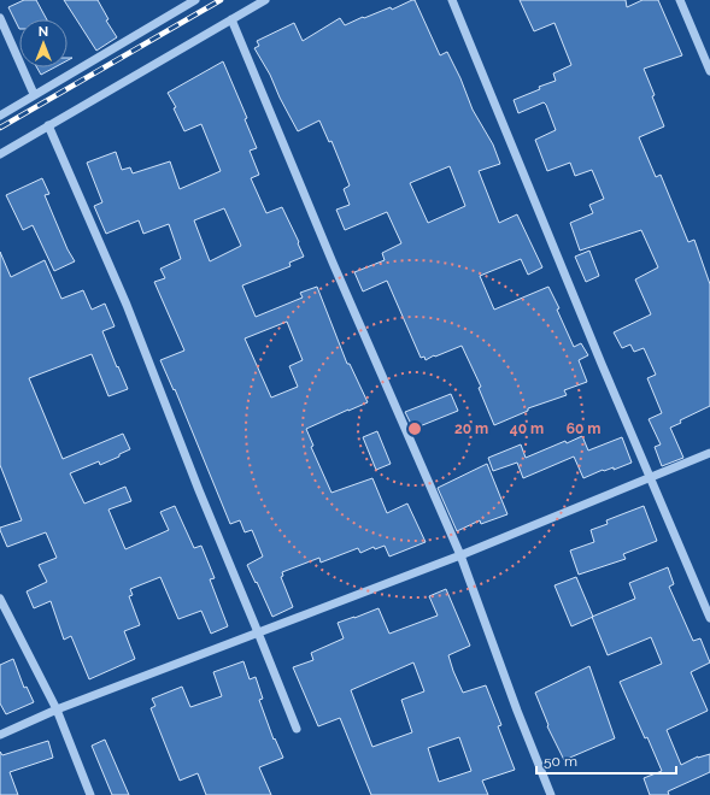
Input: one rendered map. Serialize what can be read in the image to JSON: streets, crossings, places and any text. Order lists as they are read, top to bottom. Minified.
{"scale_bar":"50 m","north":"top","rings":["20 m","40 m","60 m"]}
